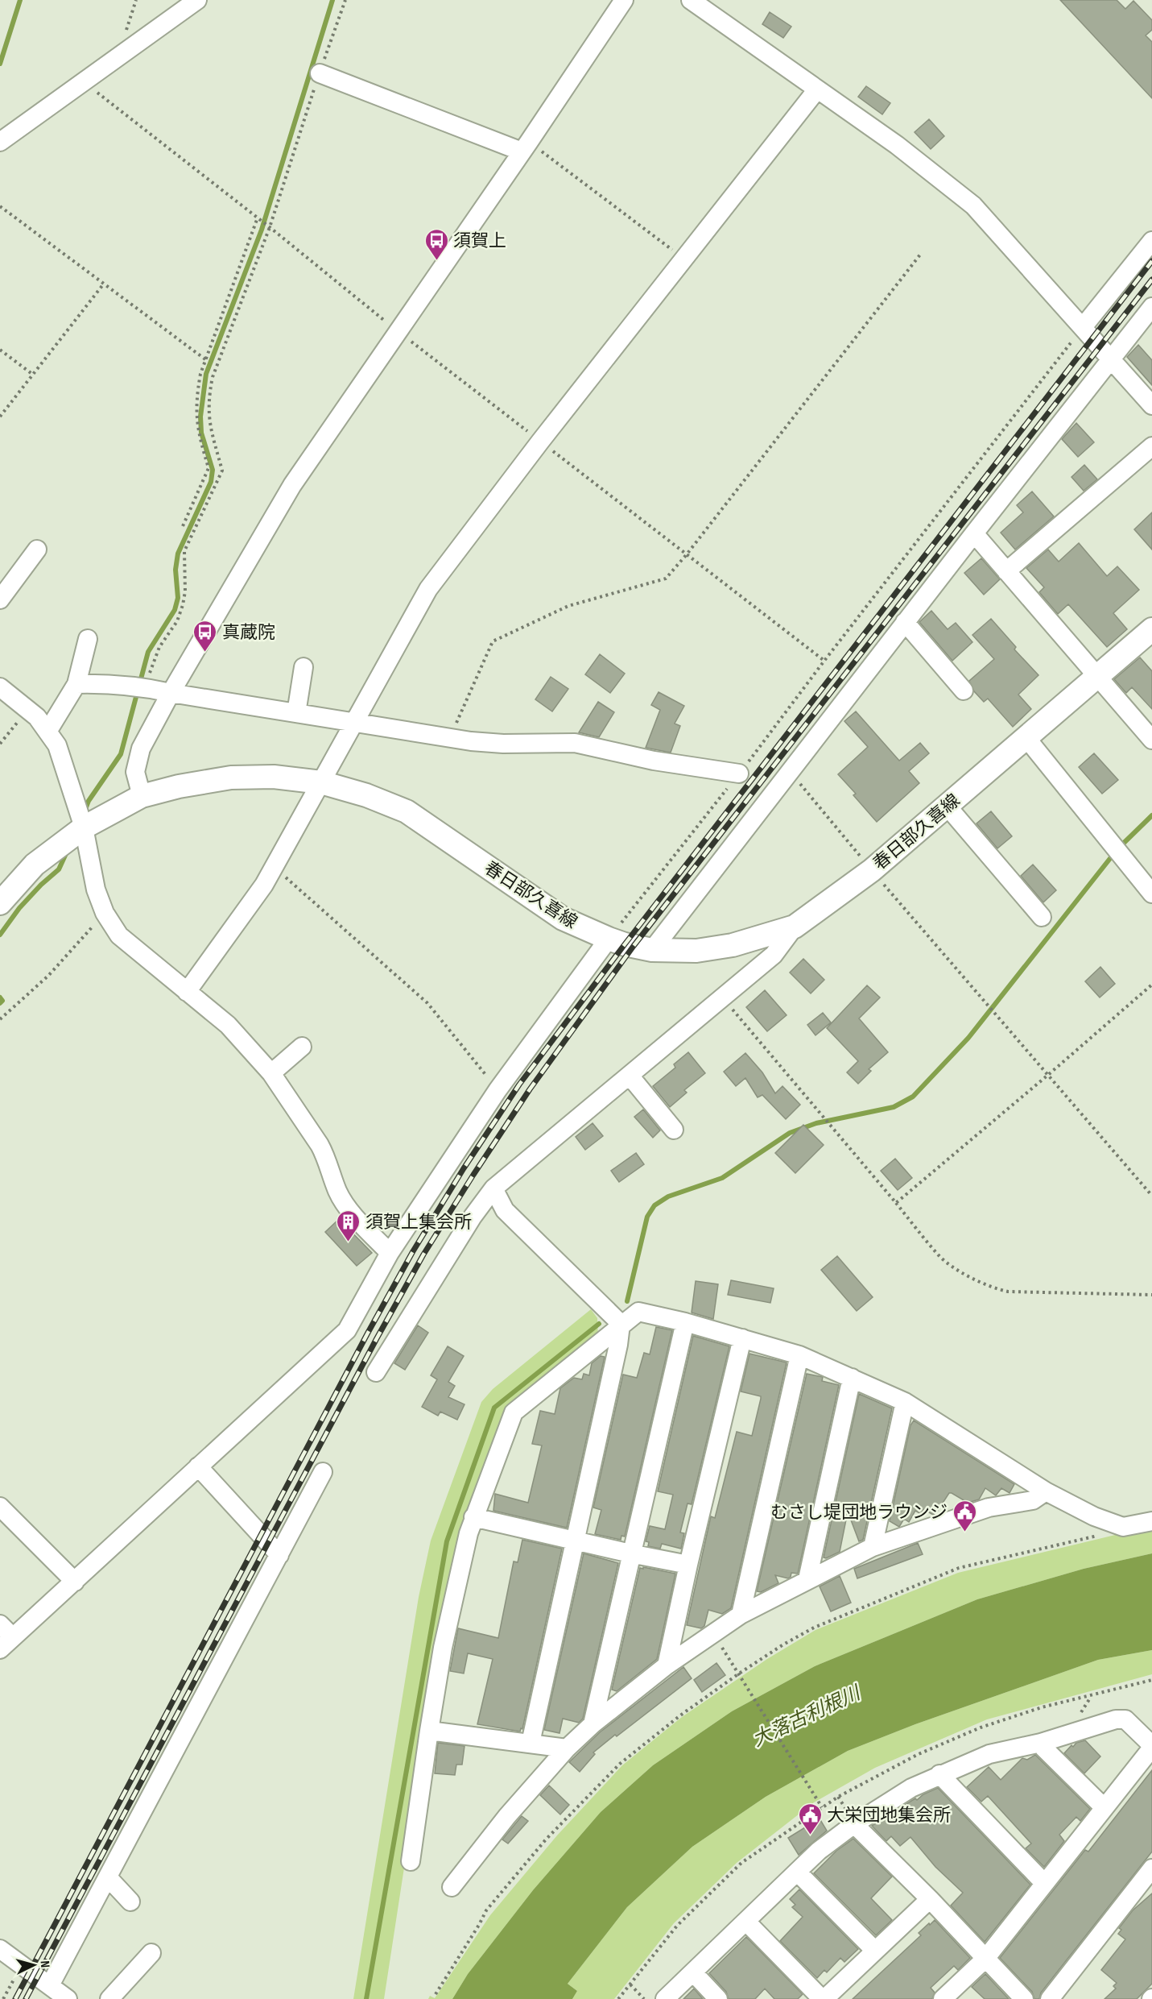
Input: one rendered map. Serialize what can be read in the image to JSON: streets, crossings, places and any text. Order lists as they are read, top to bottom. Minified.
{"streets":{"main road":["春日部久喜線"]},"water":["大落古利根川"],"places":{"bus stop":["須賀上","真蔵院"],"building":["須賀上集会所"],"public building":["むさし堤団地ラウンジ","大栄団地集会所"]},"north":"right"}
